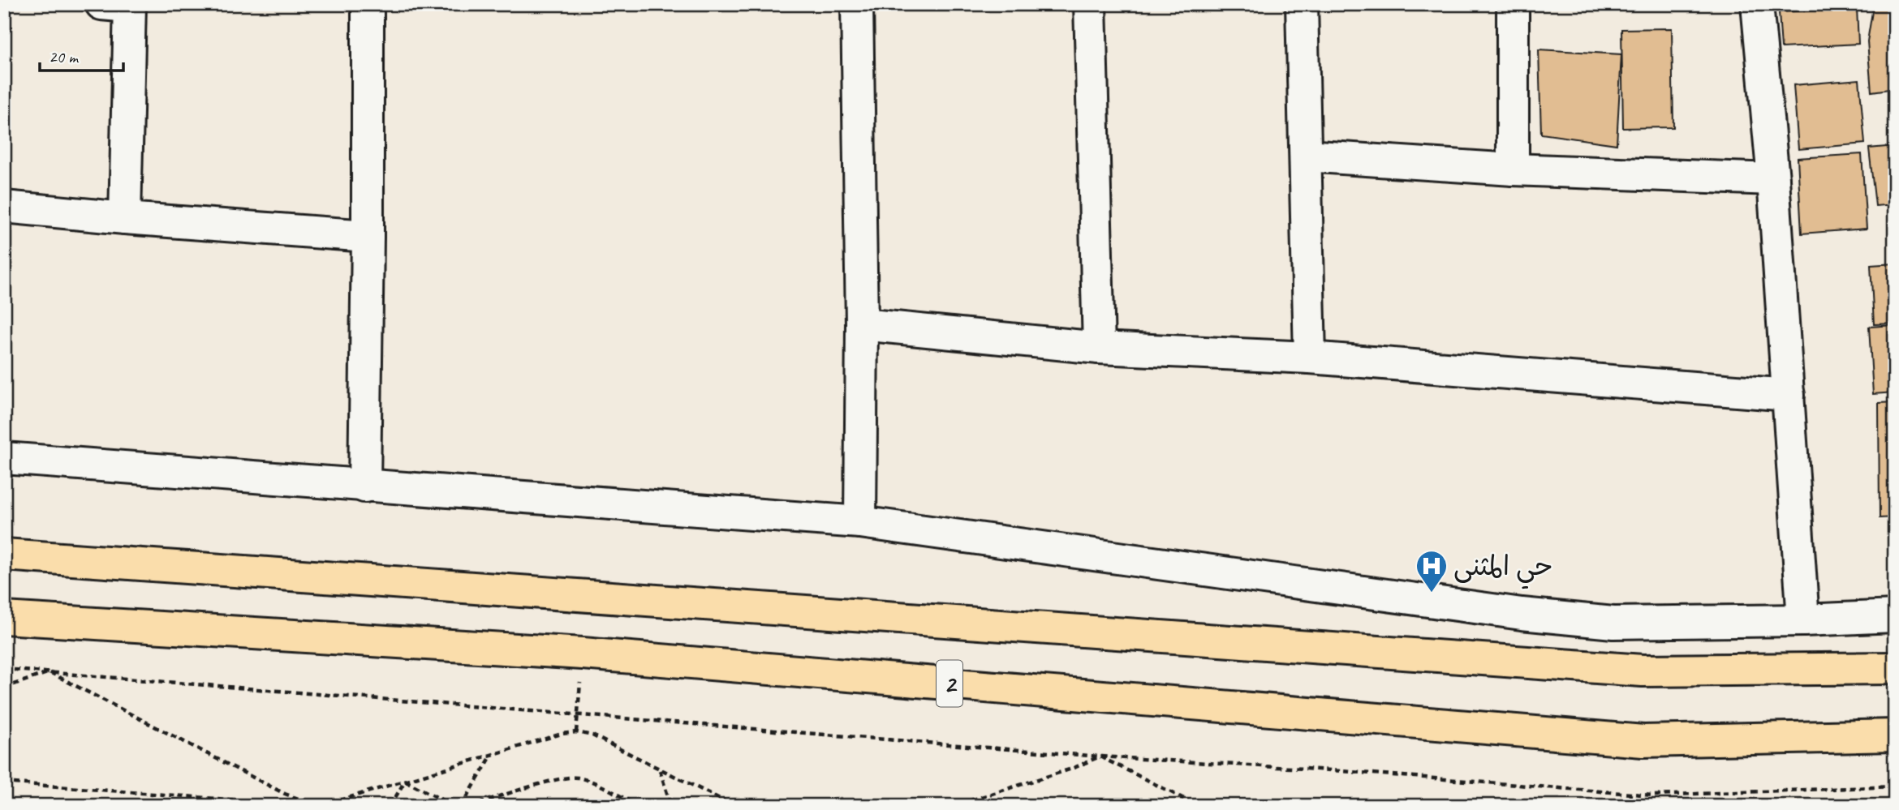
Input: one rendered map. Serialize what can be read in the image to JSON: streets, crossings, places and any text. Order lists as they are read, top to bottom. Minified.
{"streets":{"highway":["2"]},"places":{"hospital":["حي المثنى"]},"scale_bar":"20 m"}
